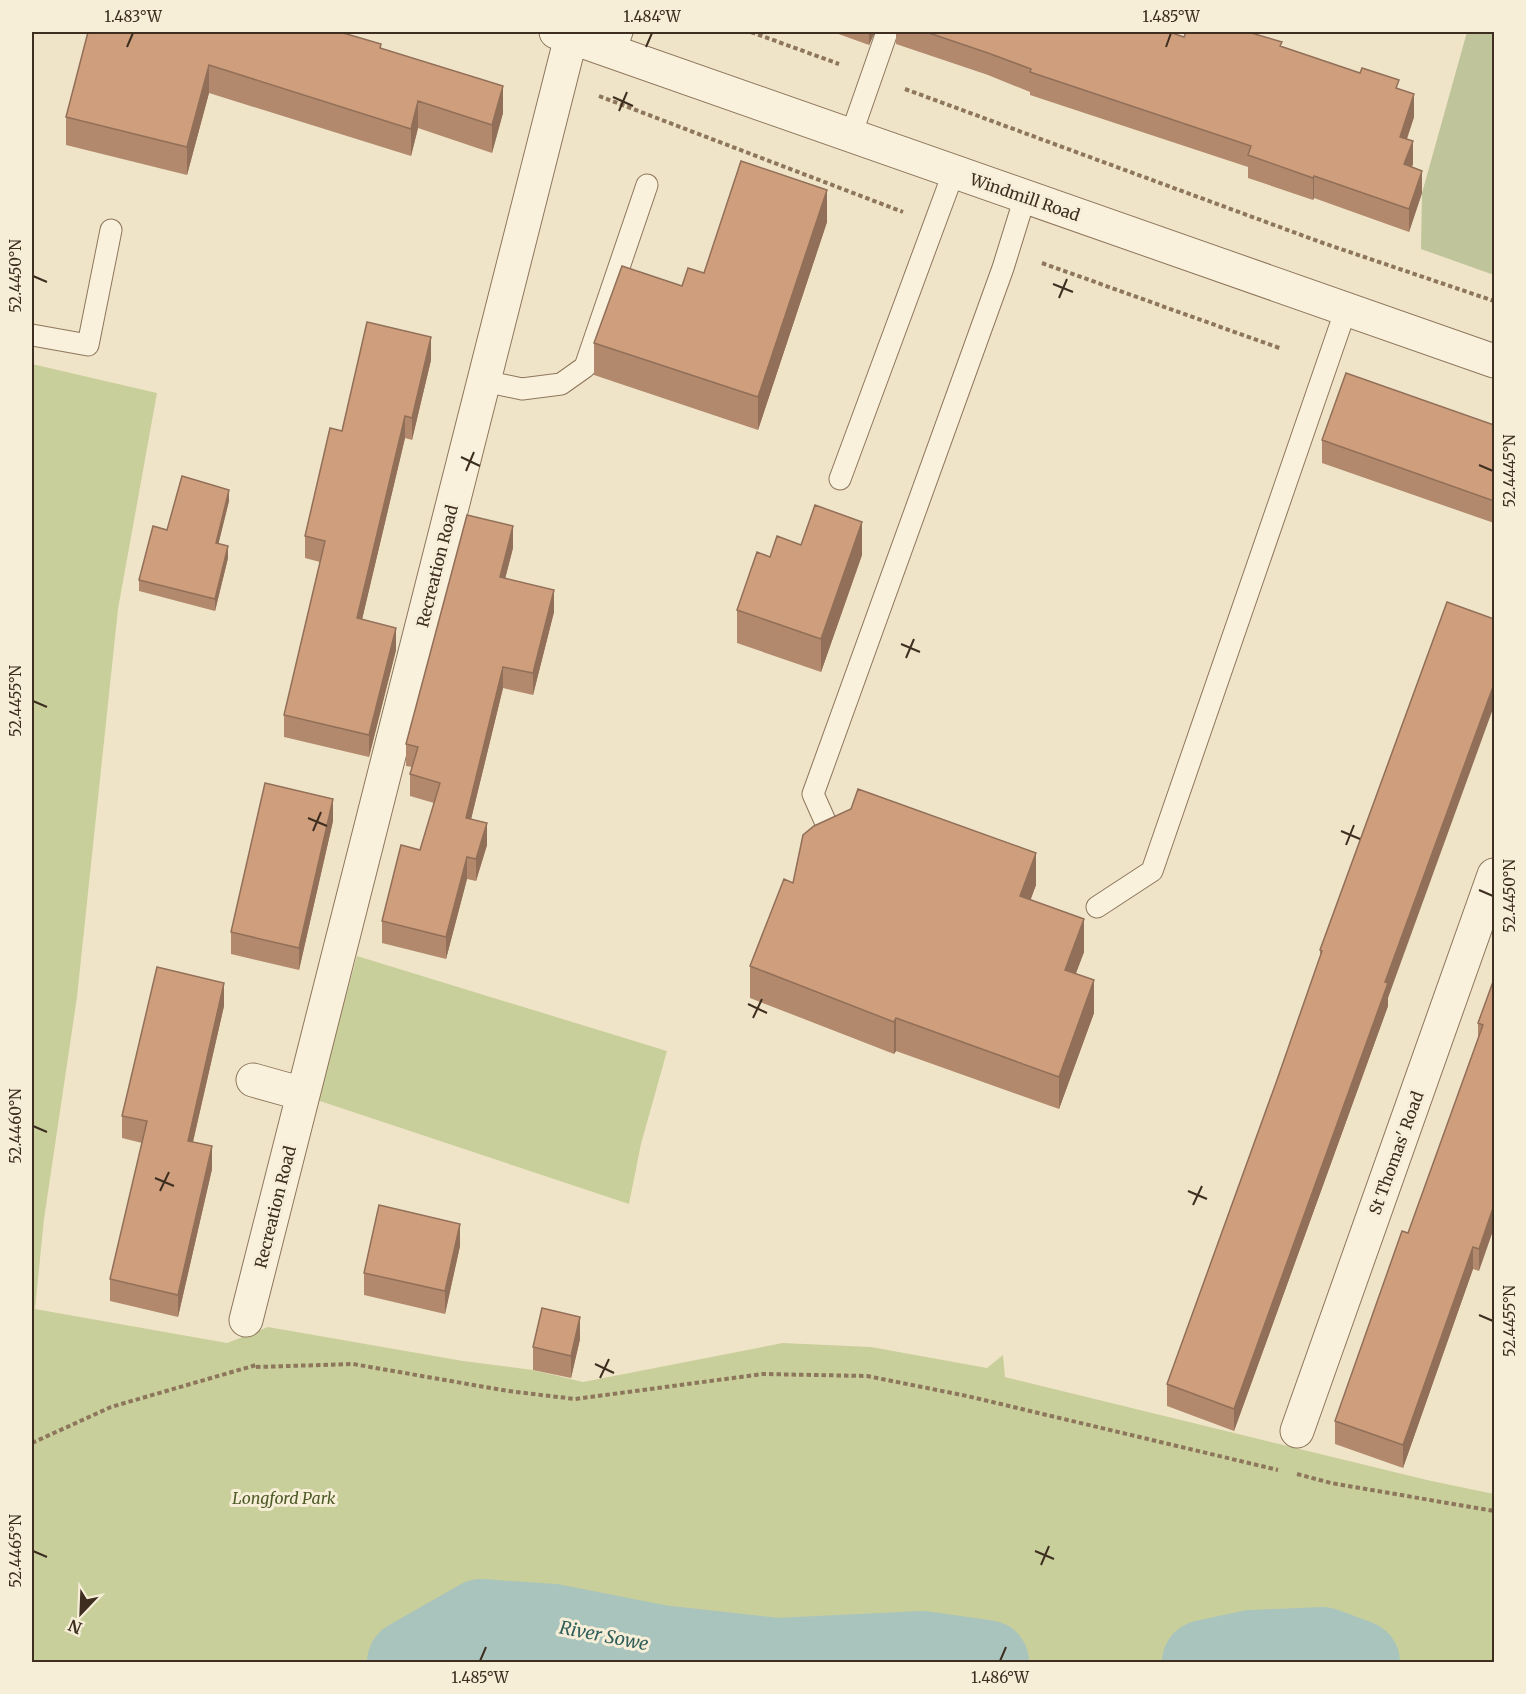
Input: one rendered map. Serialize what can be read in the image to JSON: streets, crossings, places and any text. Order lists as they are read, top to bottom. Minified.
{"streets":{"street":["Windmill Road","Recreation Road","St Thomas' Road"]},"crossings":[["Windmill Road","Recreation Road"]],"water":["River Sowe"],"parks":["Longford Park"],"north":"bottom left","coordinates":["1.483°W","1.484°W","1.485°W","52.4450°N","52.4445°N","52.4455°N","52.4460°N","52.4465°N","1.486°W"]}
